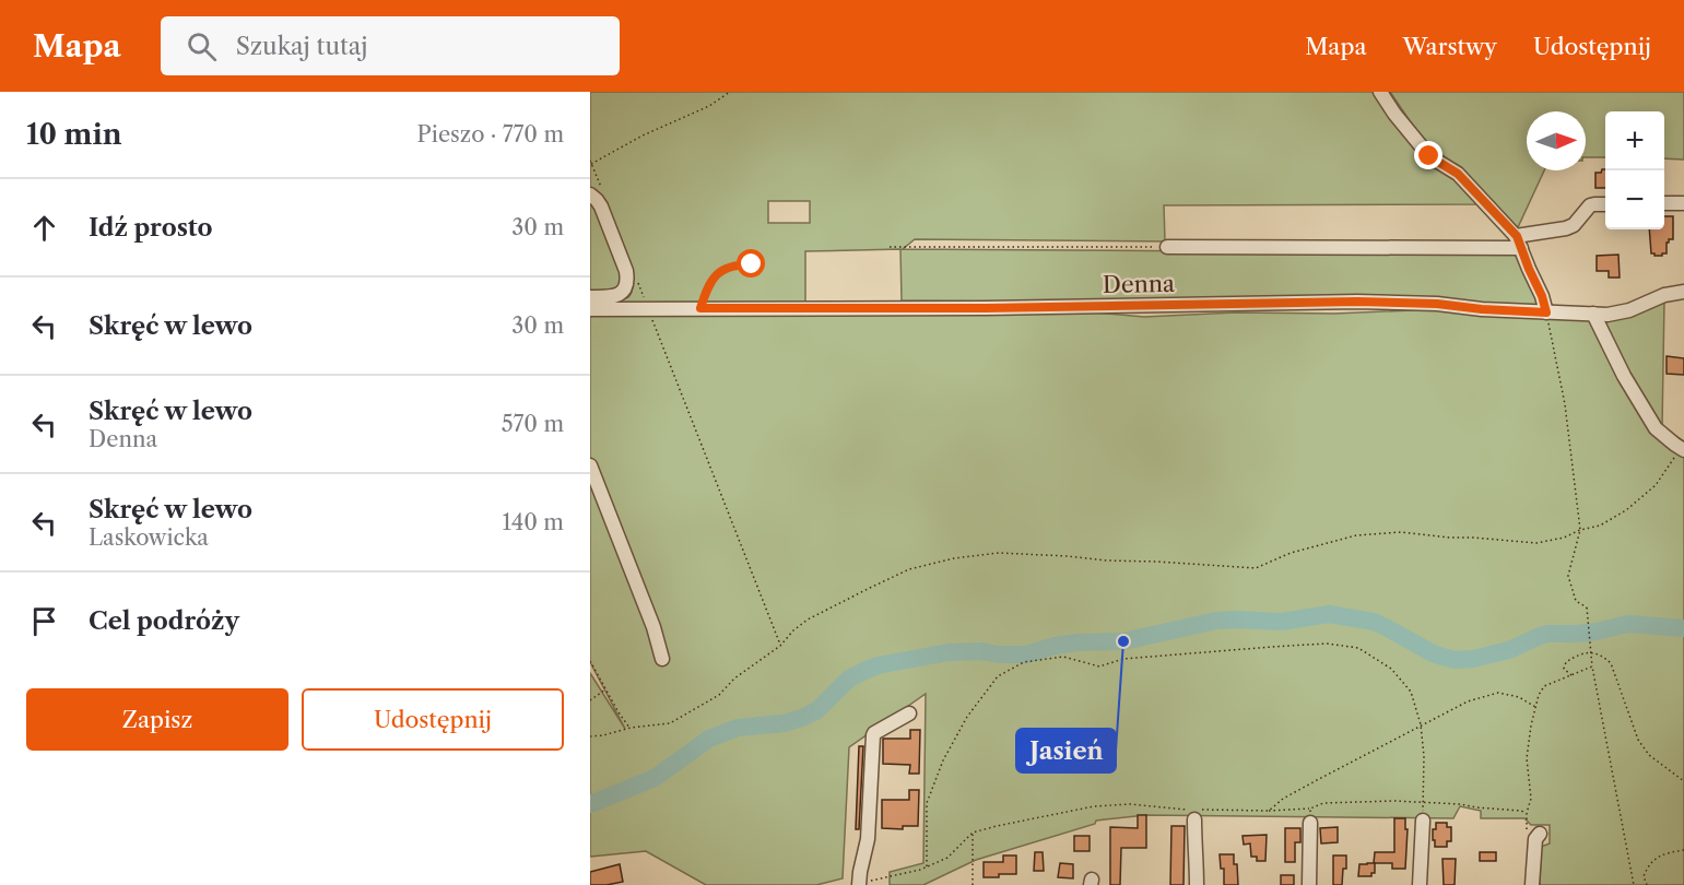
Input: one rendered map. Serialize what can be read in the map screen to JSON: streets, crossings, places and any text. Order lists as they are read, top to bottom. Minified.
{"streets":{"street":["Denna"]},"places":["Jasień"],"north":"right","page":{"header":"Mapa","search":"Szukaj tutaj","nav":["Mapa","Warstwy","Udostępnij"],"heading":["10 min","Pieszo · 770 m"],"map_buttons":["+","−"],"list":[["Idź prosto","30 m"],["Skręć w lewo","30 m"],["Skręć w lewo","Denna","570 m"],["Skręć w lewo","Laskowicka","140 m"],"Cel podróży"],"buttons":["Zapisz","Udostępnij"]}}
